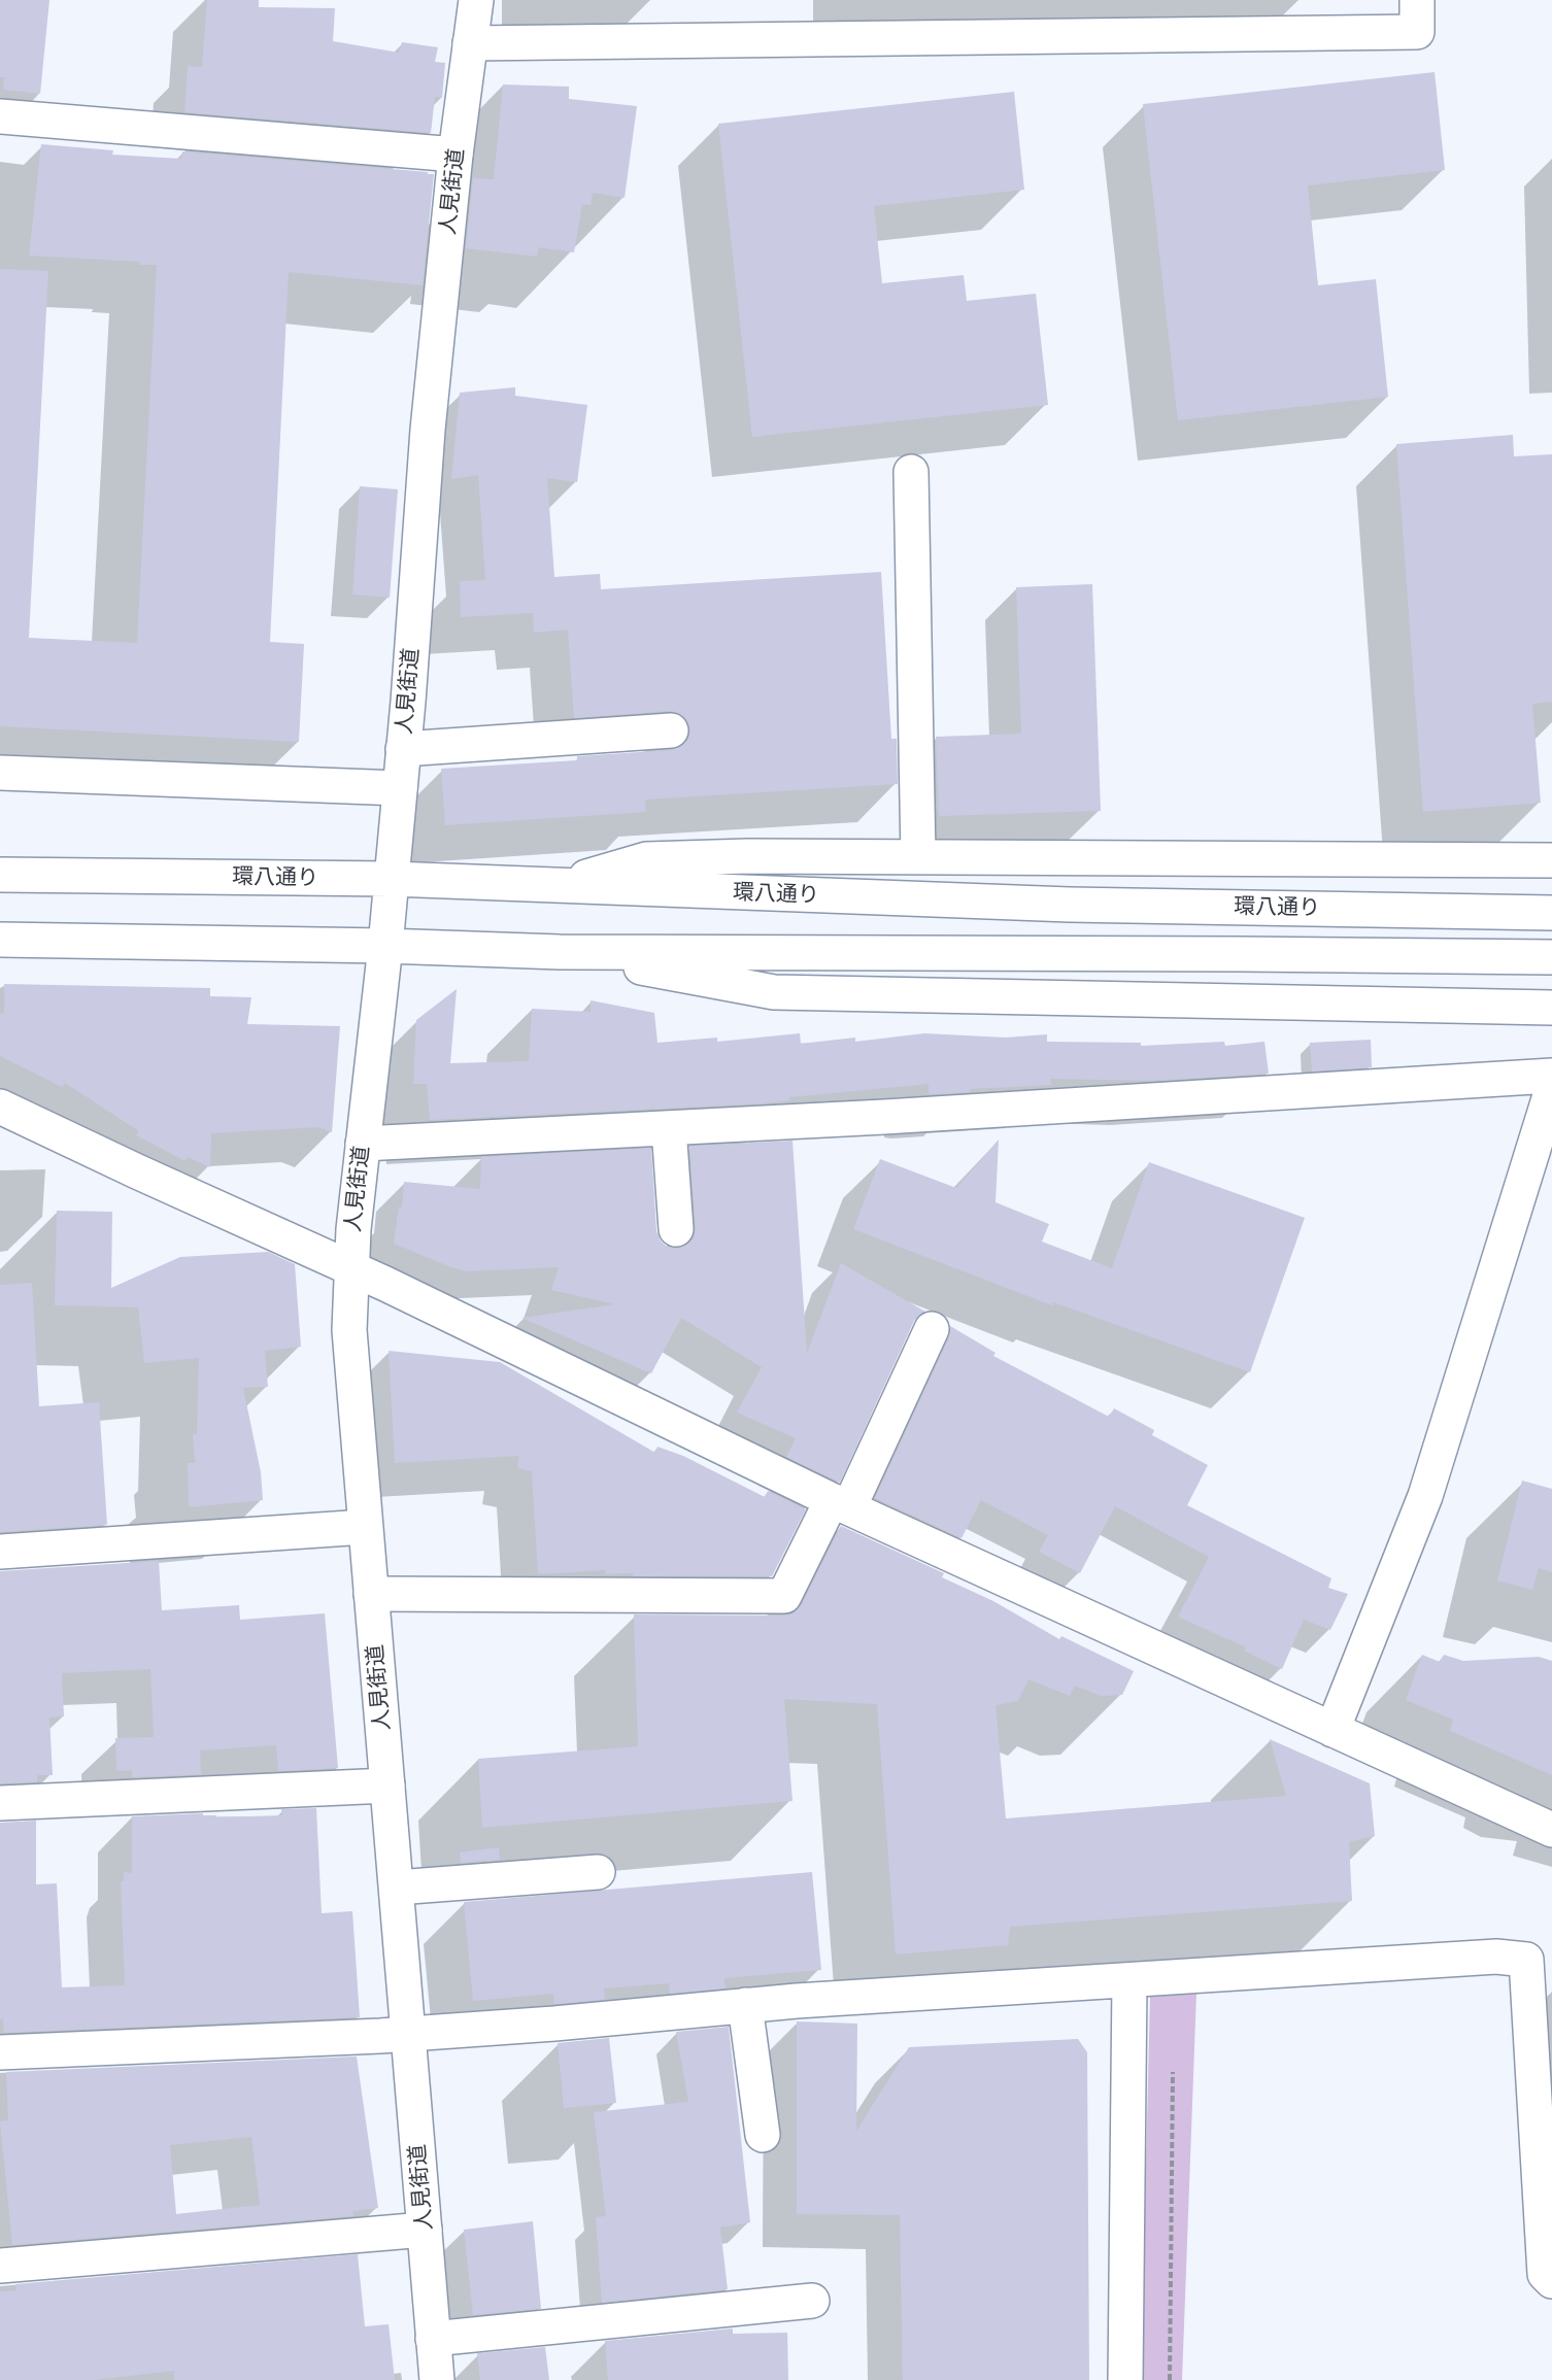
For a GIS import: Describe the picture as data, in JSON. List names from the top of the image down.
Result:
{
  "streets": {
    "main road": ["人見街道", "環八通り"]
  },
  "crossings": [
    ["人見街道", "環八通り"]
  ]
}
